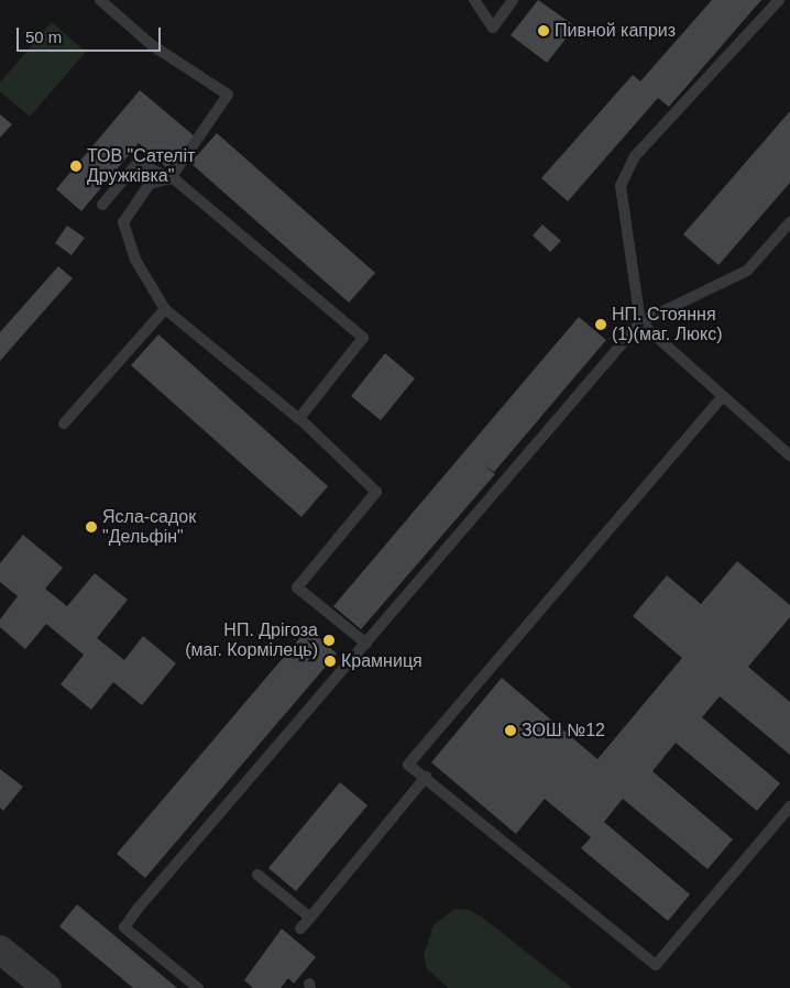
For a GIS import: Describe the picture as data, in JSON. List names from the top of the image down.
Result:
{
  "places": [
    "Пивной каприз",
    "ТОВ \"Сателіт Дружківка\"",
    "НП. Стояння (1)(маг. Люкс)",
    "Ясла-садок \"Дельфін\"",
    "НП. Дрігоза (маг. Кормілець)",
    "Крамниця",
    "ЗОШ №12"
  ],
  "scale_bar": "50 m"
}
